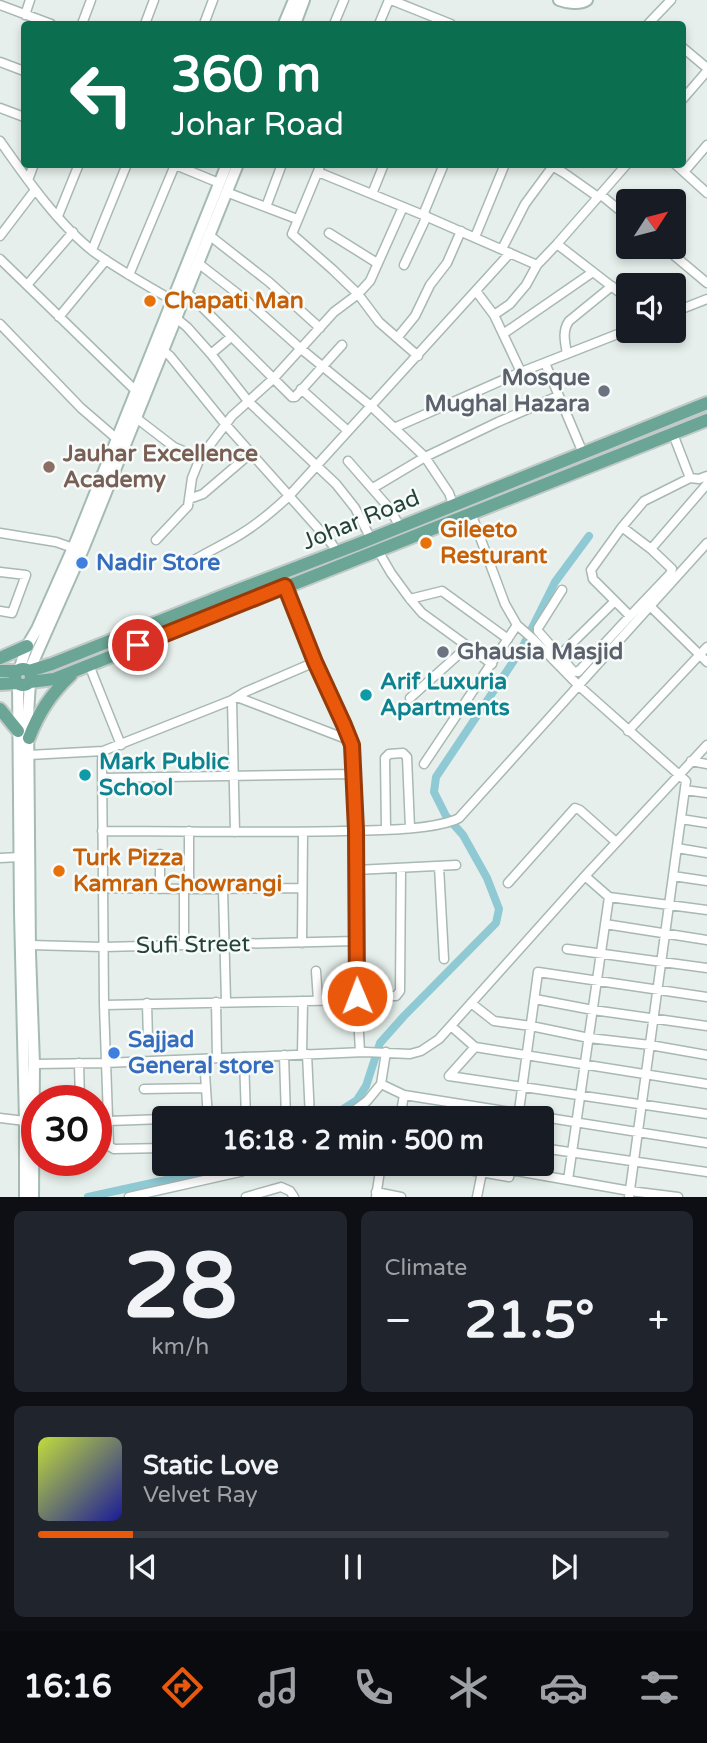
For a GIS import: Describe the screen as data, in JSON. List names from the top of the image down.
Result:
{
  "streets": {
    "main road": ["Johar Road"],
    "street": ["Sufi Street"]
  },
  "places": [
    "Chapati Man",
    "Mosque Mughal Hazara",
    "Jauhar Excellence Academy",
    "Gileeto Resturant",
    "Nadir Store",
    "Ghausia Masjid",
    "Arif Luxuria Apartments",
    "Mark Public School",
    "Turk Pizza Kamran Chowrangi",
    "Sajjad General store"
  ],
  "north": "top right",
  "page": {
    "turn": ["360 m", "Johar Road"],
    "limit": "30",
    "trip": "16:18 · 2 min · 500 m",
    "tile": [
      ["28", "km/h"],
      "Climate"
    ],
    "heat": ["−", "21.5°", "+"],
    "song": ["Static Love", "Velvet Ray"],
    "tabs": "16:16"
  }
}
